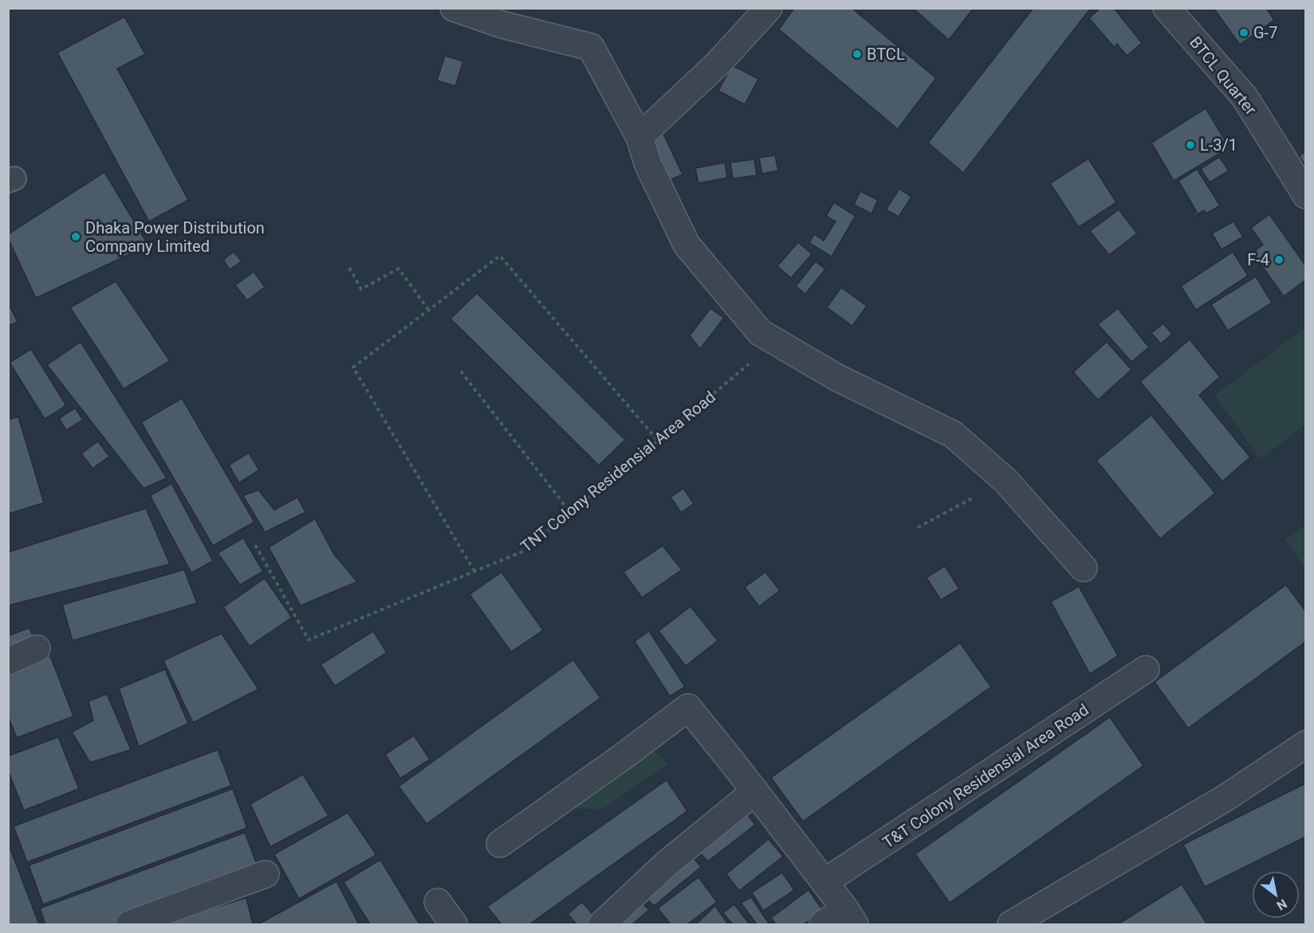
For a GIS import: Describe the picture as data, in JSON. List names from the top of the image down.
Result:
{
  "streets": {
    "street": ["BTCL Quarter", "T&T Colony Residensial Area Road"],
    "path": ["TNT Colony Residensial Area Road"]
  },
  "places": [
    "G-7",
    "BTCL",
    "L-3/1",
    "Dhaka Power Distribution Company Limited",
    "F-4"
  ],
  "north": "bottom right"
}
